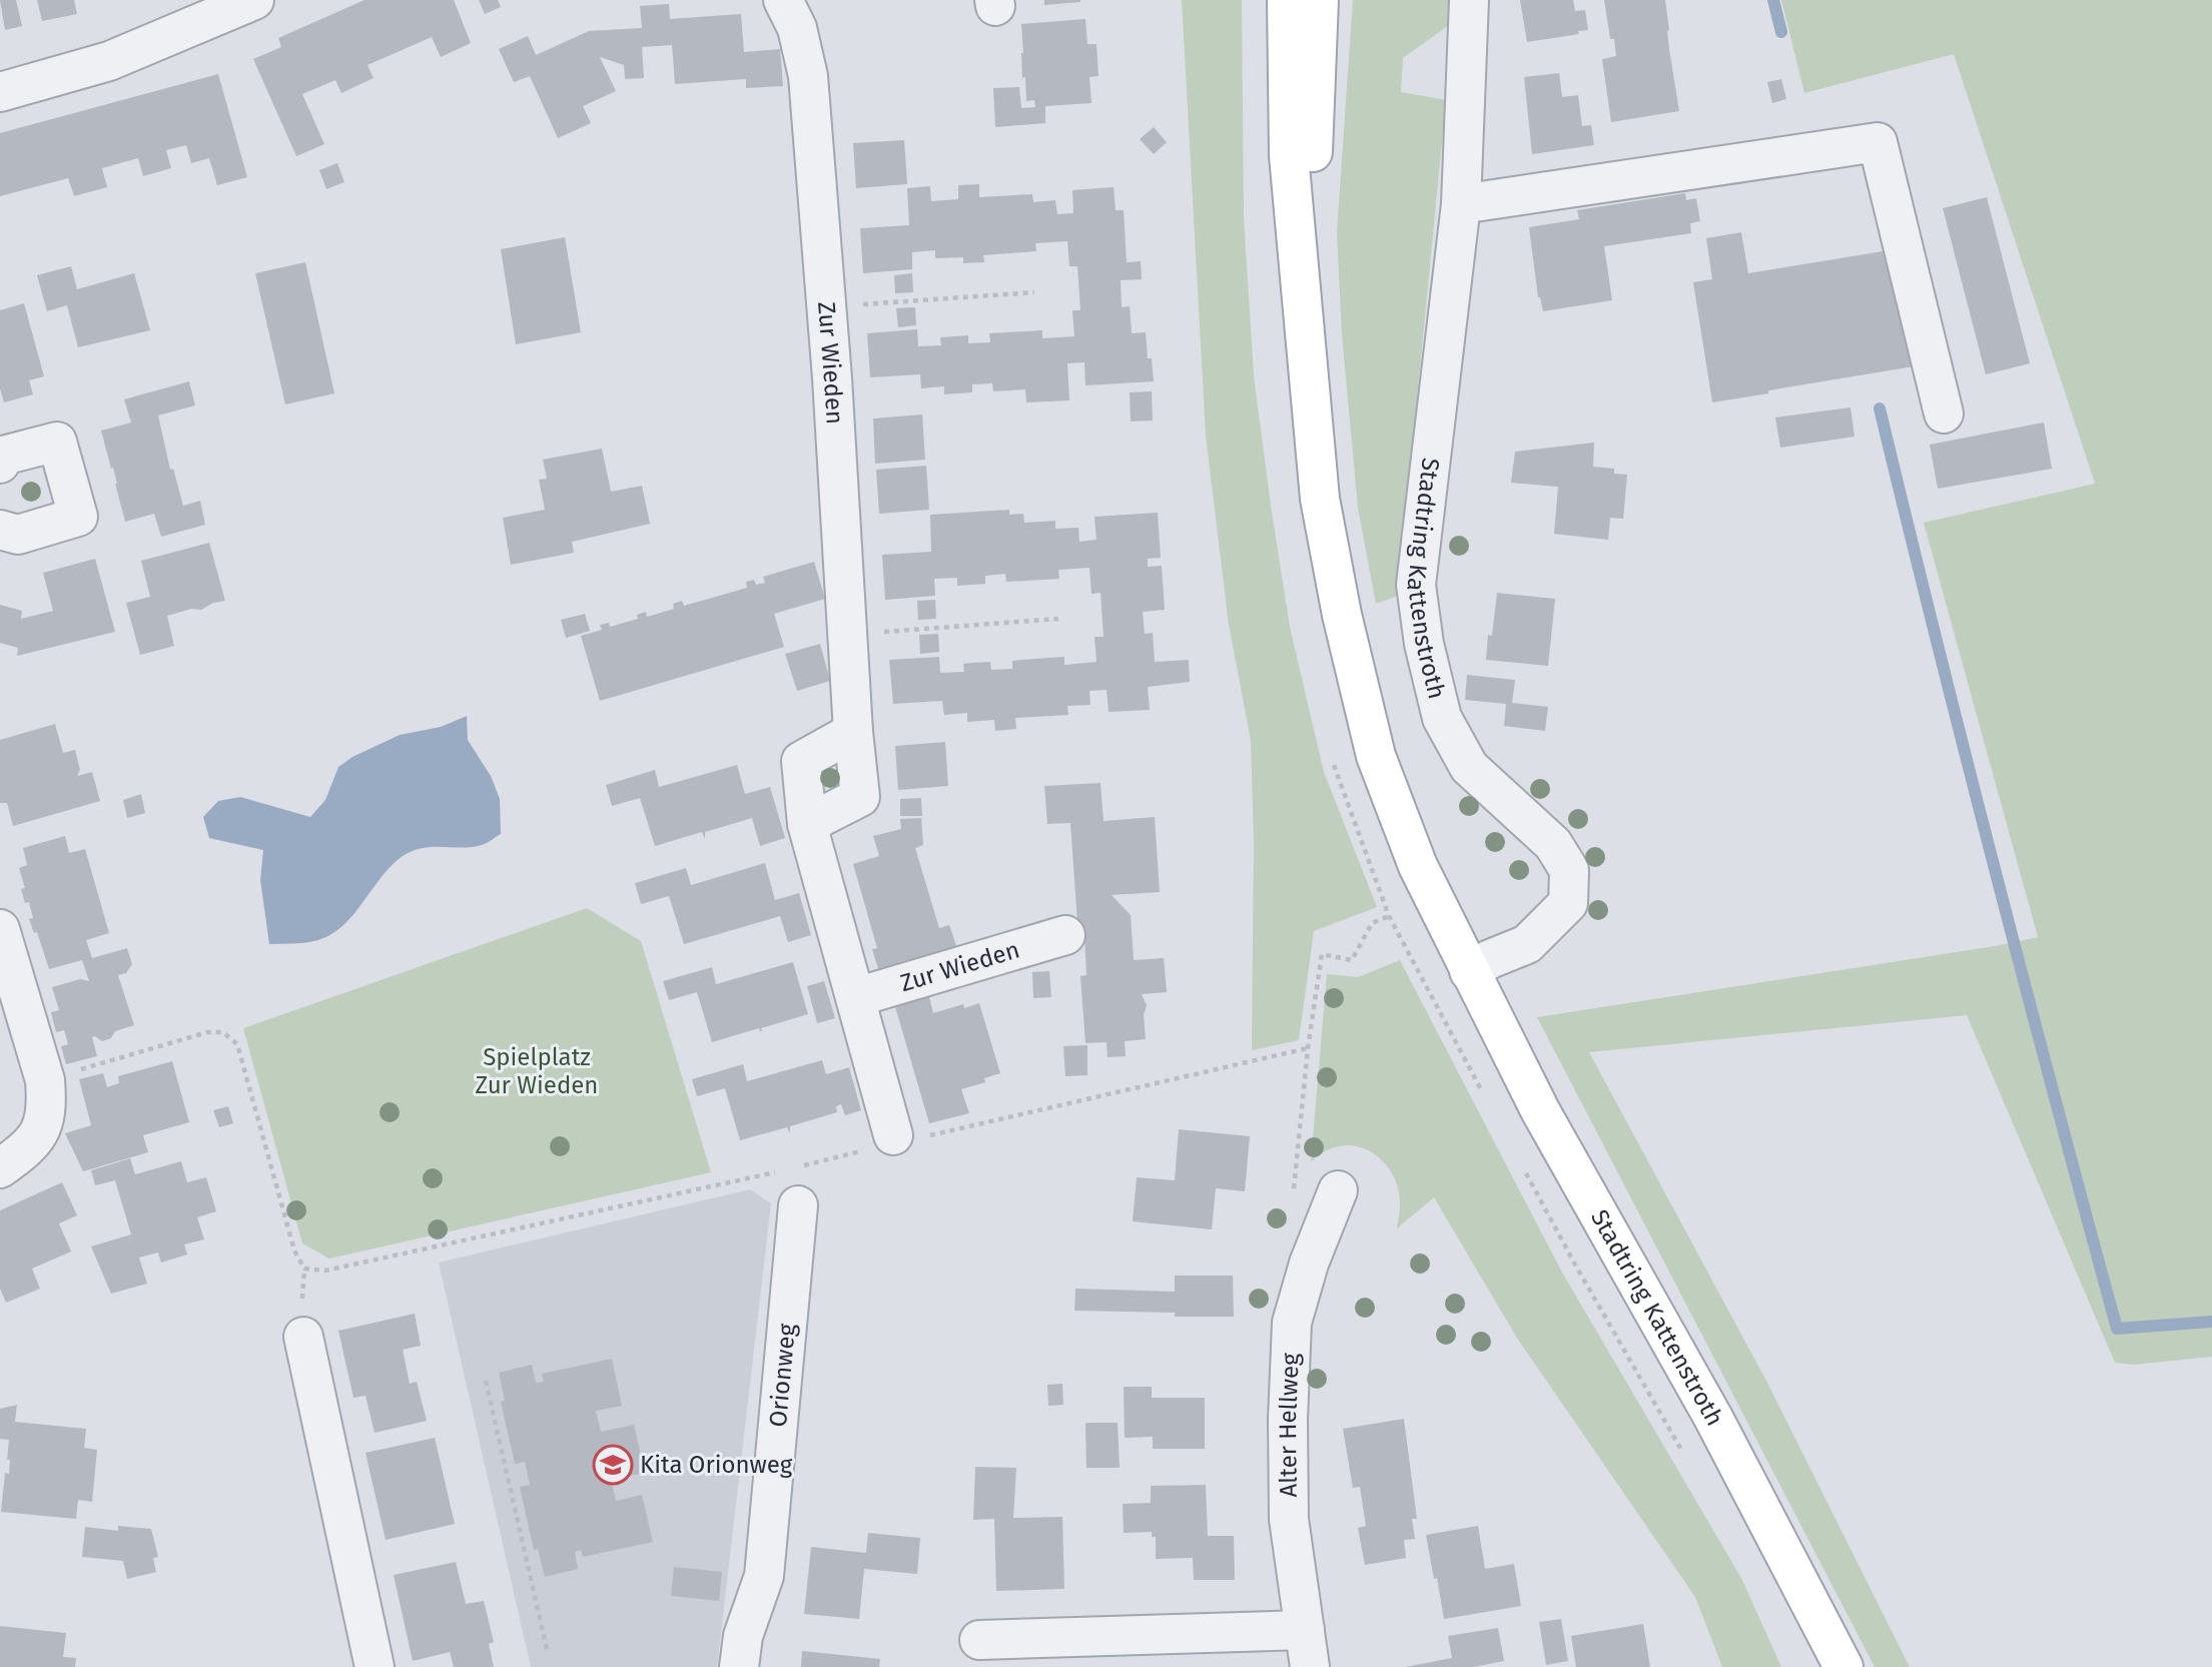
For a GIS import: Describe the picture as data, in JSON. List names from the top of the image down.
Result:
{
  "streets": {
    "main road": ["Stadtring Kattenstroth"],
    "street": ["Zur Wieden", "Orionweg", "Alter Hellweg"]
  },
  "parks": ["Spielplatz Zur Wieden"],
  "places": {
    "school or university": ["Kita Orionweg"]
  }
}
